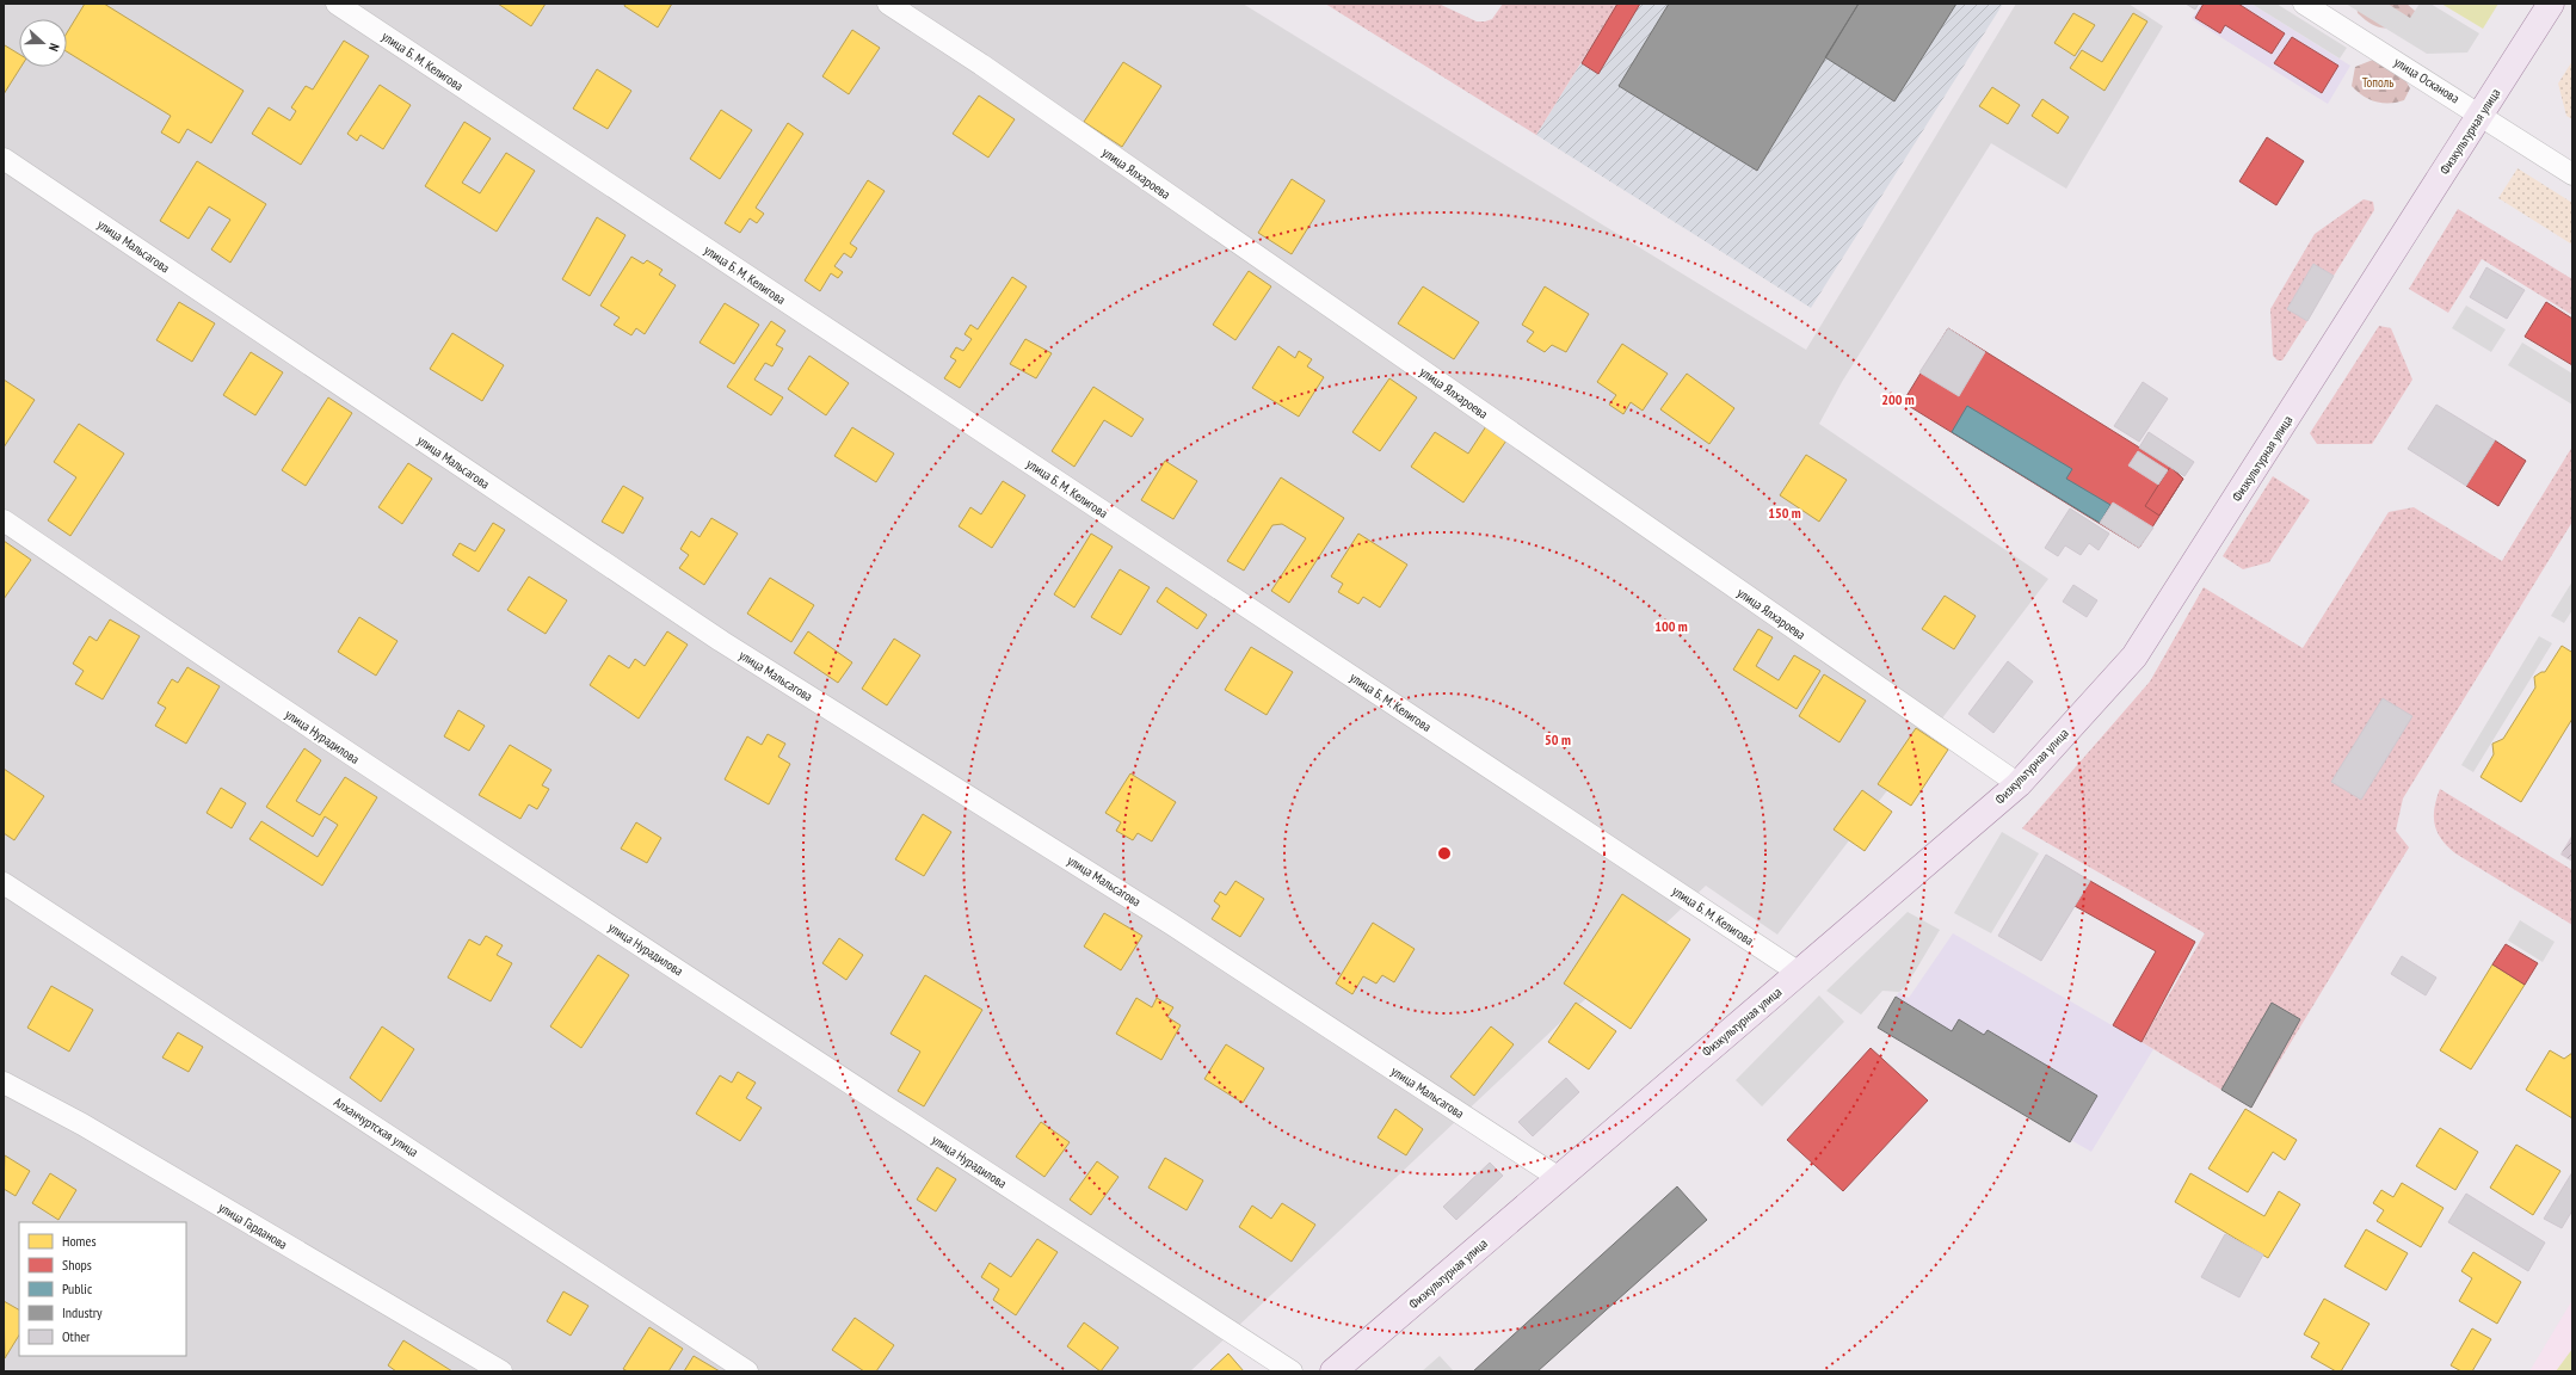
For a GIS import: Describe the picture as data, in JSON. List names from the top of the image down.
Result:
{
  "streets": {
    "main road": ["Физкультурная улица"],
    "street": [
      "улица Б. М. Келигова",
      "улица Осканова",
      "улица Ялхароева",
      "улица Мальсагова",
      "улица Нурадилова",
      "Алханчуртская улица",
      "улица Гарданова"
    ]
  },
  "crossings": [
    ["улица Б. М. Келигова", "Физкультурная улица"],
    ["улица Осканова", "Физкультурная улица"],
    ["Физкультурная улица", "улица Ялхароева"],
    ["Физкультурная улица", "улица Мальсагова"]
  ],
  "parks": ["Тополь"],
  "legend": [
    "Homes",
    "Shops",
    "Public",
    "Industry",
    "Other"
  ],
  "north": "right",
  "rings": [
    "200 m",
    "150 m",
    "100 m",
    "50 m"
  ]
}
